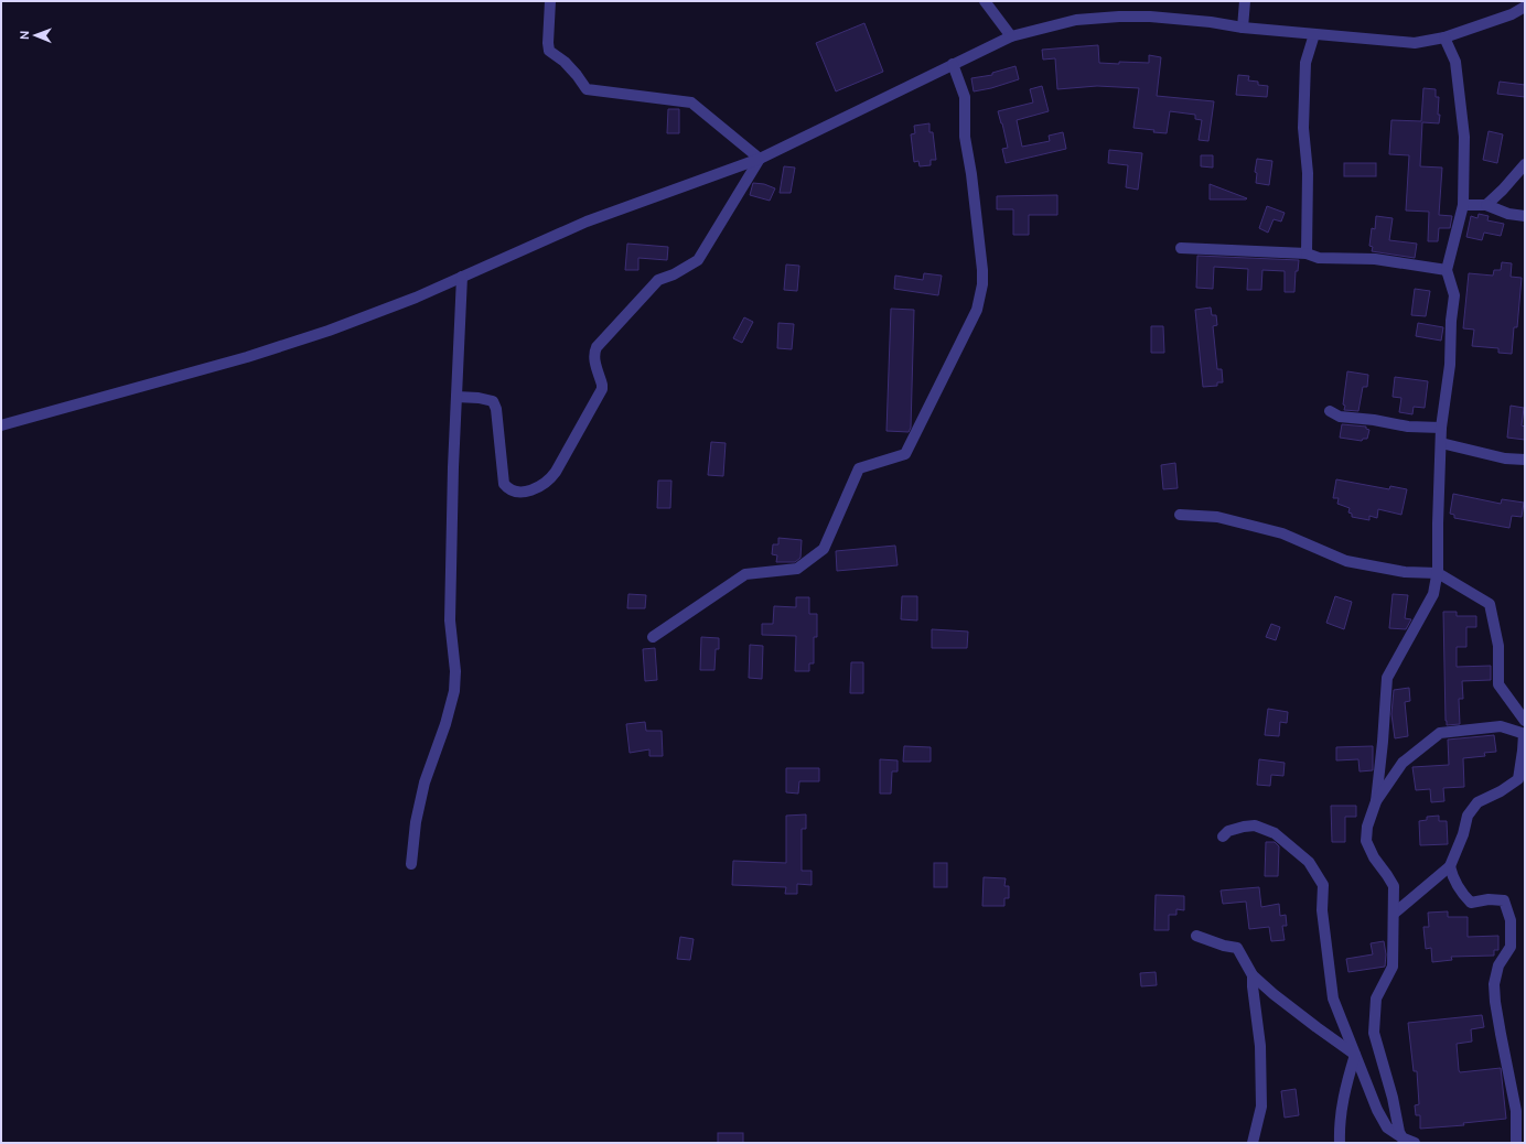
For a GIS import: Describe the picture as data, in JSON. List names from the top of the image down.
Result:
{
  "north": "left"
}
